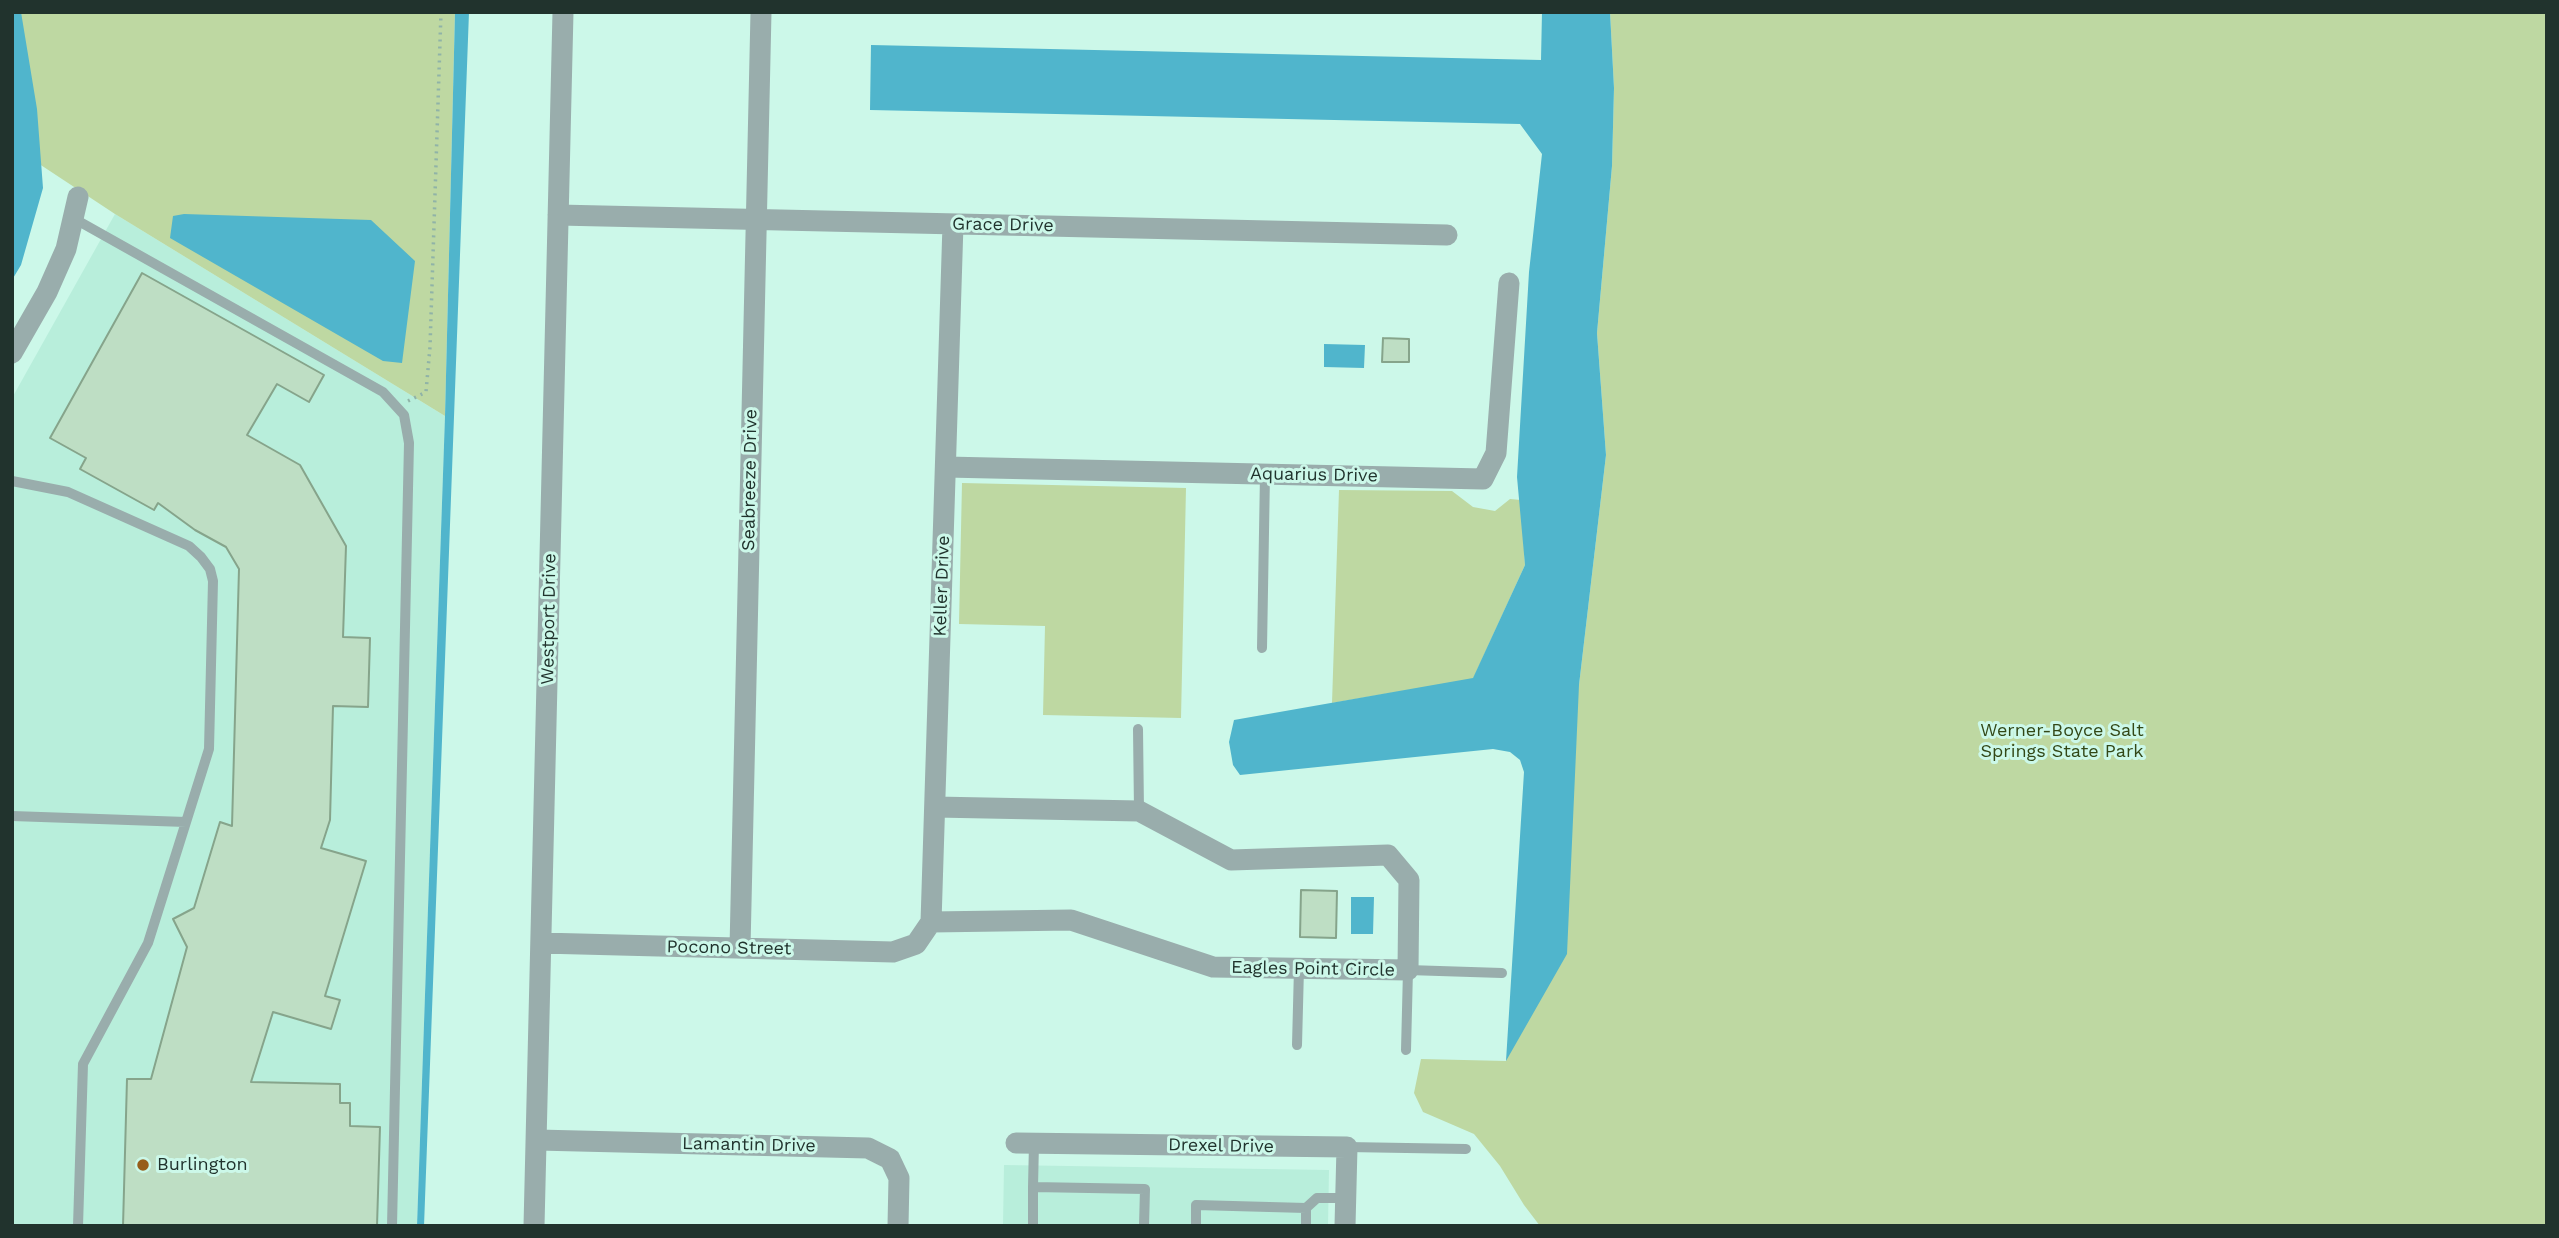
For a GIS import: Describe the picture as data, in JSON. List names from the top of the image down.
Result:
{
  "streets": {
    "street": [
      "Grace Drive",
      "Aquarius Drive",
      "Seabreeze Drive",
      "Keller Drive",
      "Westport Drive",
      "Pocono Street",
      "Eagles Point Circle",
      "Lamantin Drive",
      "Drexel Drive"
    ]
  },
  "crossings": [
    ["Grace Drive", "Seabreeze Drive"],
    ["Grace Drive", "Keller Drive"],
    ["Grace Drive", "Westport Drive"],
    ["Aquarius Drive", "Keller Drive"],
    ["Seabreeze Drive", "Pocono Street"],
    ["Keller Drive", "Pocono Street"],
    ["Keller Drive", "Eagles Point Circle"],
    ["Westport Drive", "Pocono Street"],
    ["Westport Drive", "Lamantin Drive"],
    ["Pocono Street", "Eagles Point Circle"]
  ],
  "parks": ["Werner-Boyce Salt Springs State Park"],
  "places": ["Burlington"]
}
